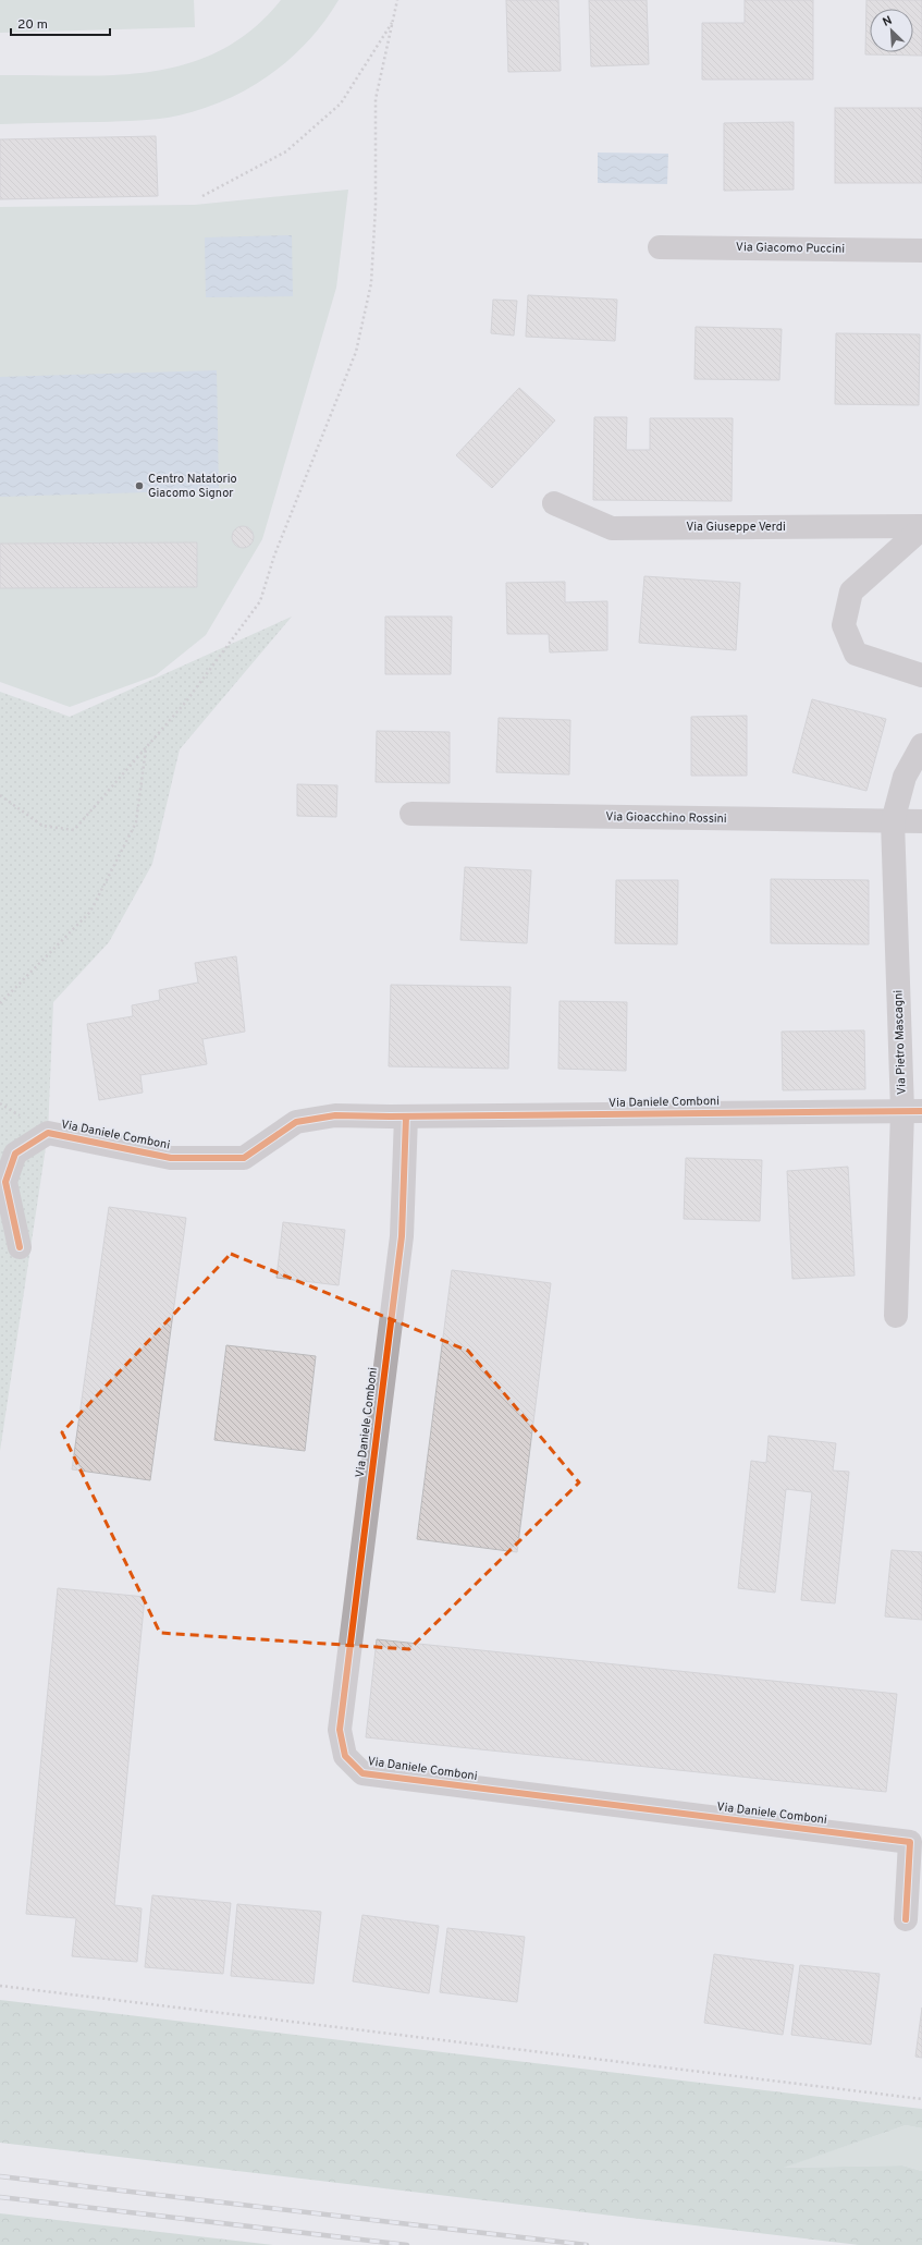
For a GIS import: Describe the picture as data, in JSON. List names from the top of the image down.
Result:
{
  "streets": {
    "street": [
      "Via Giacomo Puccini",
      "Via Giuseppe Verdi",
      "Via Gioacchino Rossini",
      "Via Pietro Mascagni",
      "Via Daniele Comboni"
    ]
  },
  "crossings": [
    ["Via Gioacchino Rossini", "Via Pietro Mascagni"],
    ["Via Pietro Mascagni", "Via Daniele Comboni"]
  ],
  "places": ["Centro Natatorio Giacomo Signor"],
  "scale_bar": "20 m",
  "north": "top left"
}
